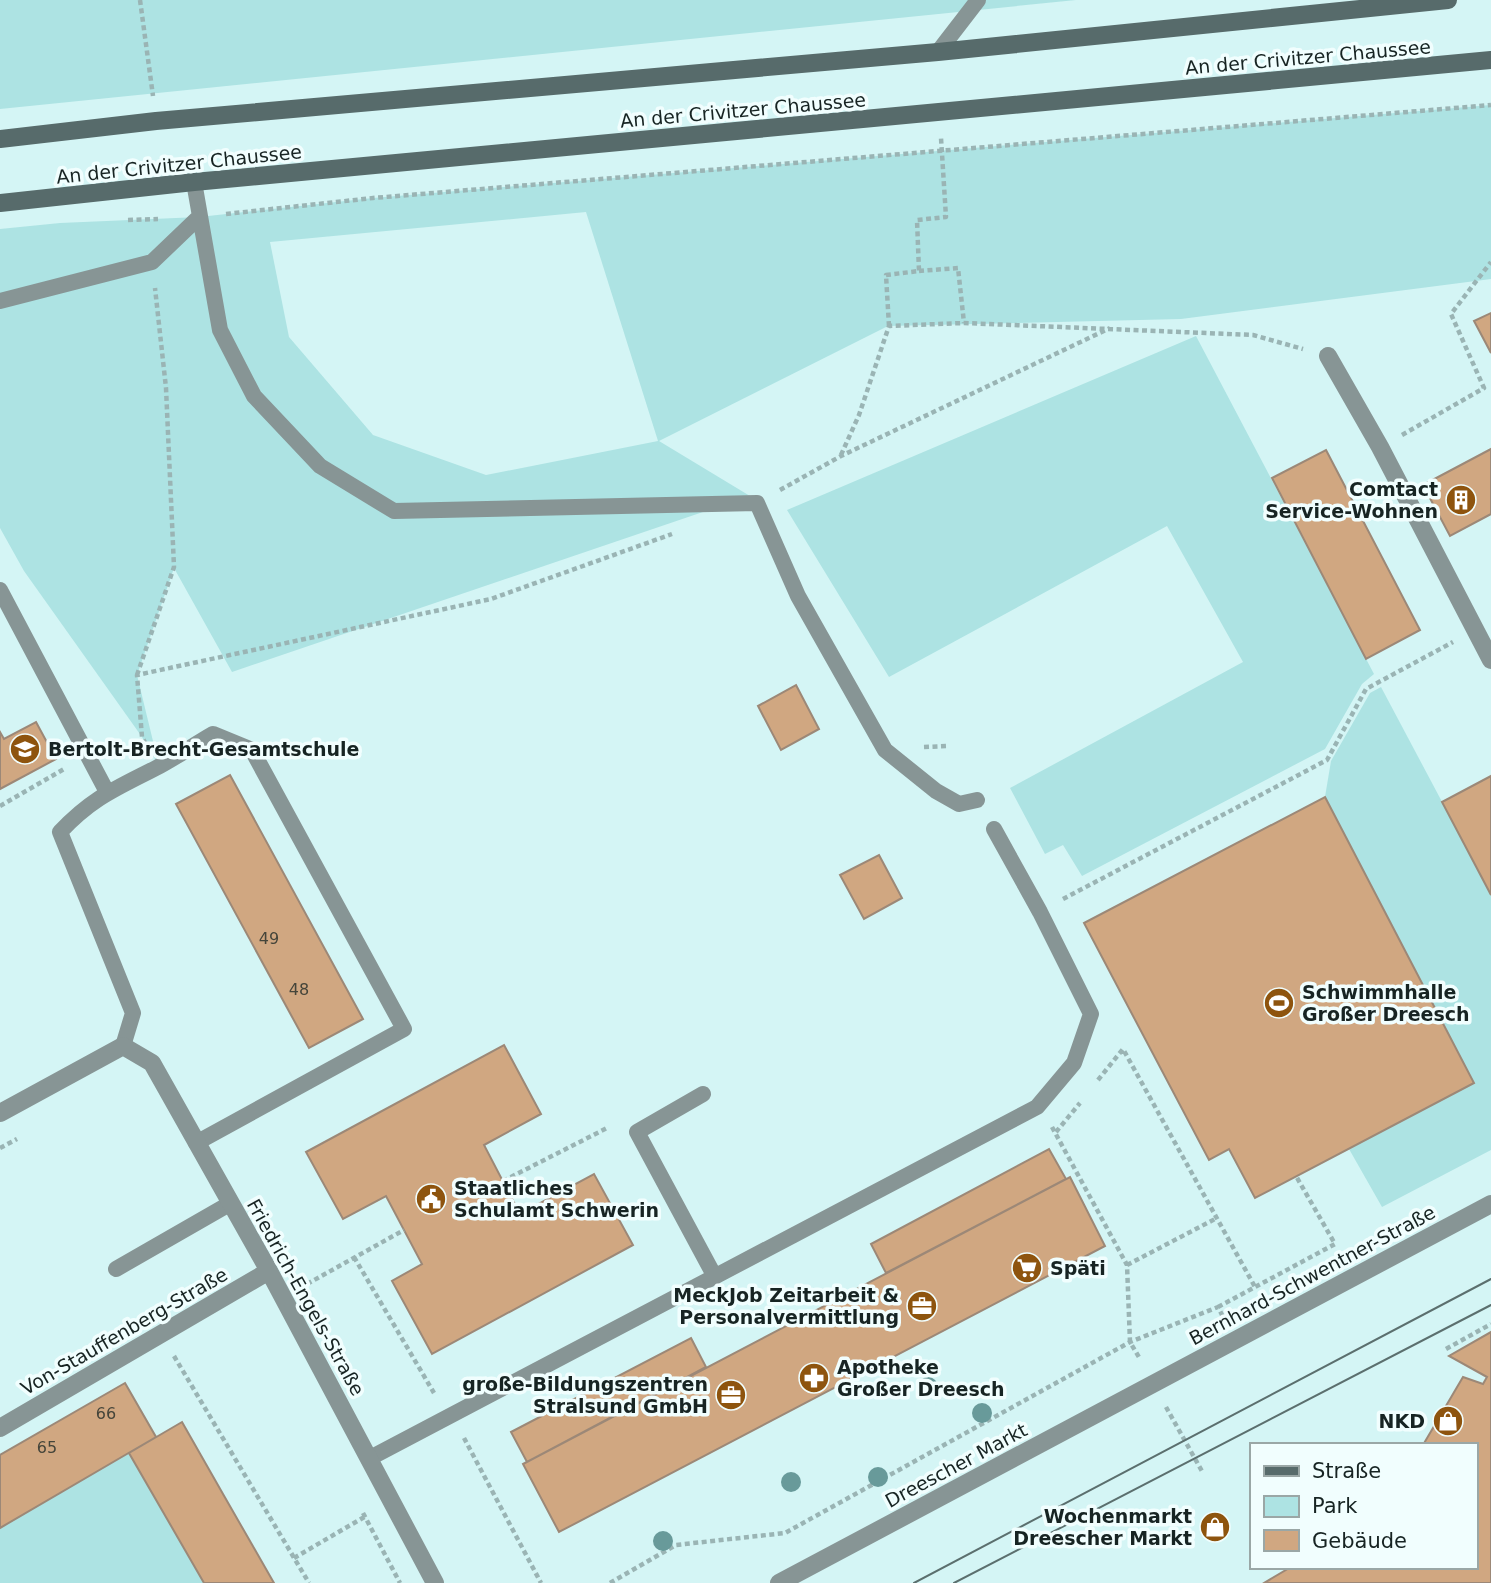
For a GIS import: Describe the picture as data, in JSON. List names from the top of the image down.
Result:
{
  "streets": {
    "street": [
      "An der Crivitzer Chaussee",
      "Bernhard-Schwentner-Straße",
      "Friedrich-Engels-Straße",
      "Von-Stauffenberg-Straße",
      "Dreescher Markt"
    ]
  },
  "crossings": [
    ["Bernhard-Schwentner-Straße", "Dreescher Markt"],
    ["Friedrich-Engels-Straße", "Von-Stauffenberg-Straße"]
  ],
  "places": {
    "building": ["Comtact Service-Wohnen"],
    "school or university": ["Bertolt-Brecht-Gesamtschule"],
    "sports": ["Schwimmhalle Großer Dreesch"],
    "public building": ["Staatliches Schulamt Schwerin"],
    "supermarket": ["Späti"],
    "office": ["MeckJob Zeitarbeit & Personalvermittlung", "große-Bildungszentren Stralsund GmbH"],
    "pharmacy": ["Apotheke Großer Dreesch"],
    "shop": ["NKD", "Wochenmarkt Dreescher Markt"]
  },
  "house_numbers": [
    "49",
    "48",
    "66",
    "65"
  ],
  "legend": ["Straße", "Park", "Gebäude"]
}
